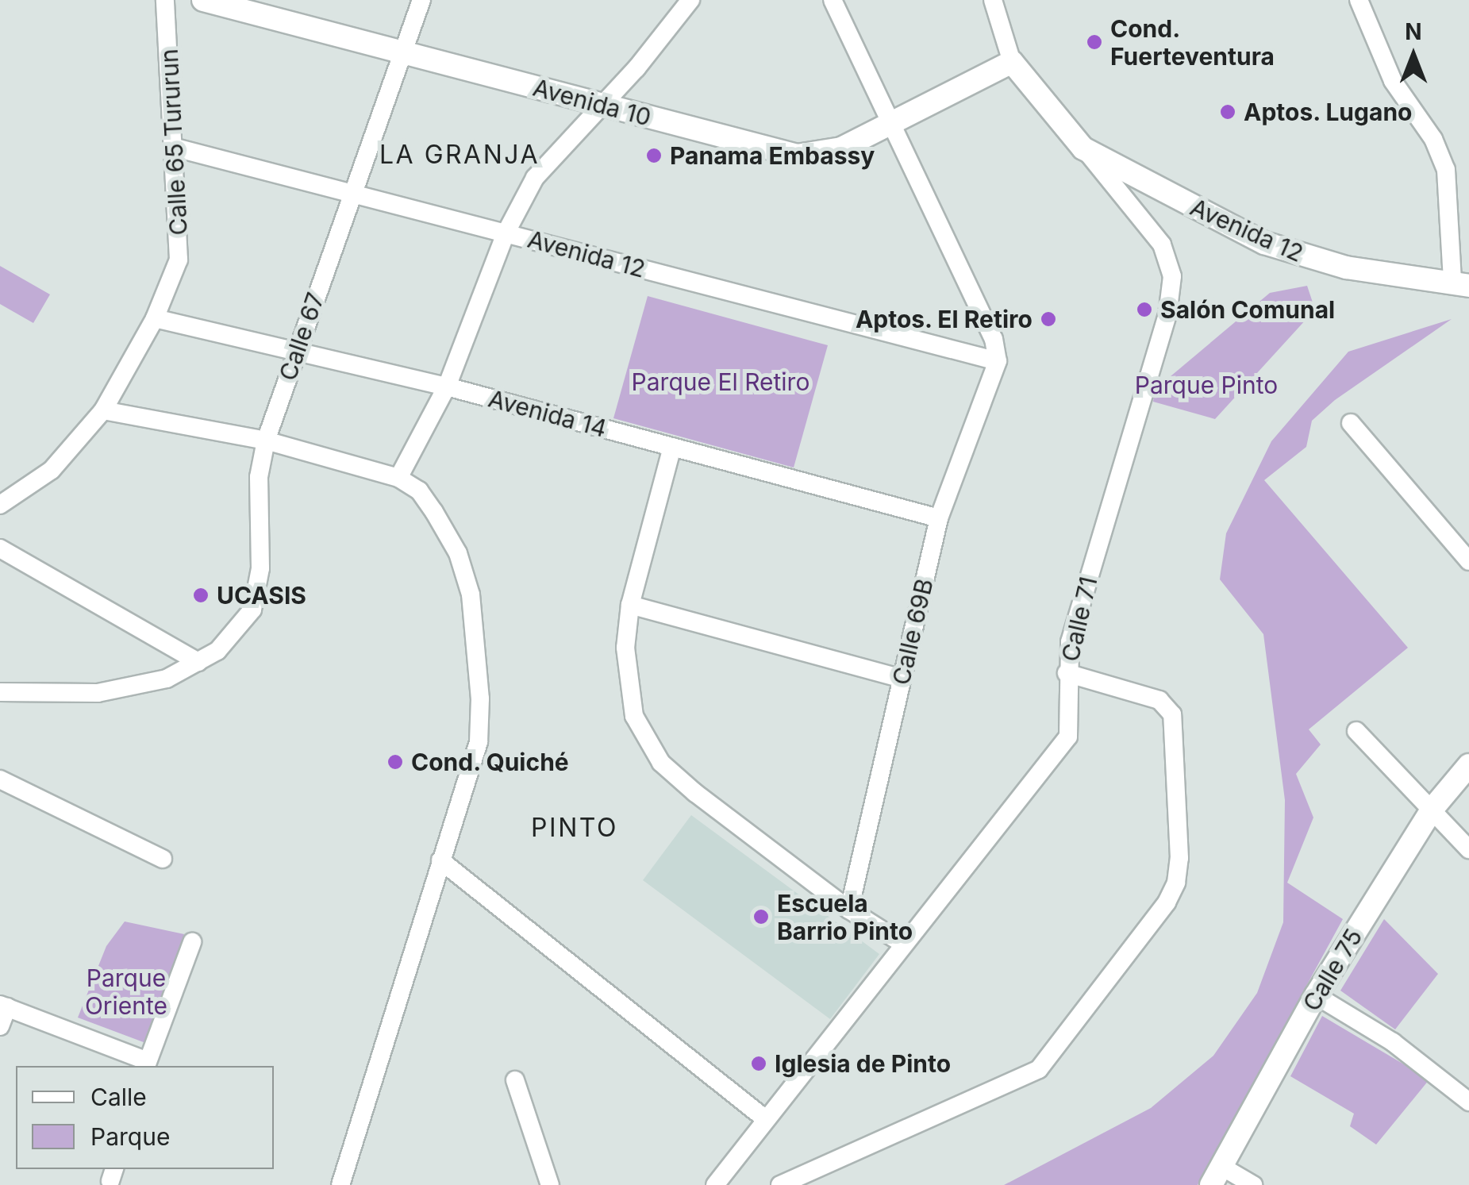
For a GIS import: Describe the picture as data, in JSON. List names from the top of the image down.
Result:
{
  "streets": {
    "street": [
      "Avenida 10",
      "Calle 65 Tururun",
      "Avenida 12",
      "Calle 67",
      "Avenida 14",
      "Calle 71",
      "Calle 69B",
      "Calle 75"
    ]
  },
  "crossings": [
    ["Avenida 10", "Calle 67"],
    ["Avenida 10", "Calle 71"],
    ["Calle 65 Tururun", "Avenida 12"],
    ["Calle 65 Tururun", "Avenida 14"],
    ["Avenida 12", "Calle 67"],
    ["Avenida 12", "Calle 71"],
    ["Avenida 12", "Calle 69B"],
    ["Calle 67", "Avenida 14"],
    ["Avenida 14", "Calle 69B"]
  ],
  "districts": ["LA GRANJA", "PINTO"],
  "parks": ["Parque El Retiro", "Parque Pinto", "Parque Oriente"],
  "places": [
    "Cond. Fuerteventura",
    "Aptos. Lugano",
    "Panama Embassy",
    "Salón Comunal",
    "Aptos. El Retiro",
    "UCASIS",
    "Cond. Quiché",
    "Escuela Barrio Pinto",
    "Iglesia de Pinto"
  ],
  "legend": ["Calle", "Parque"],
  "north": "top"
}
